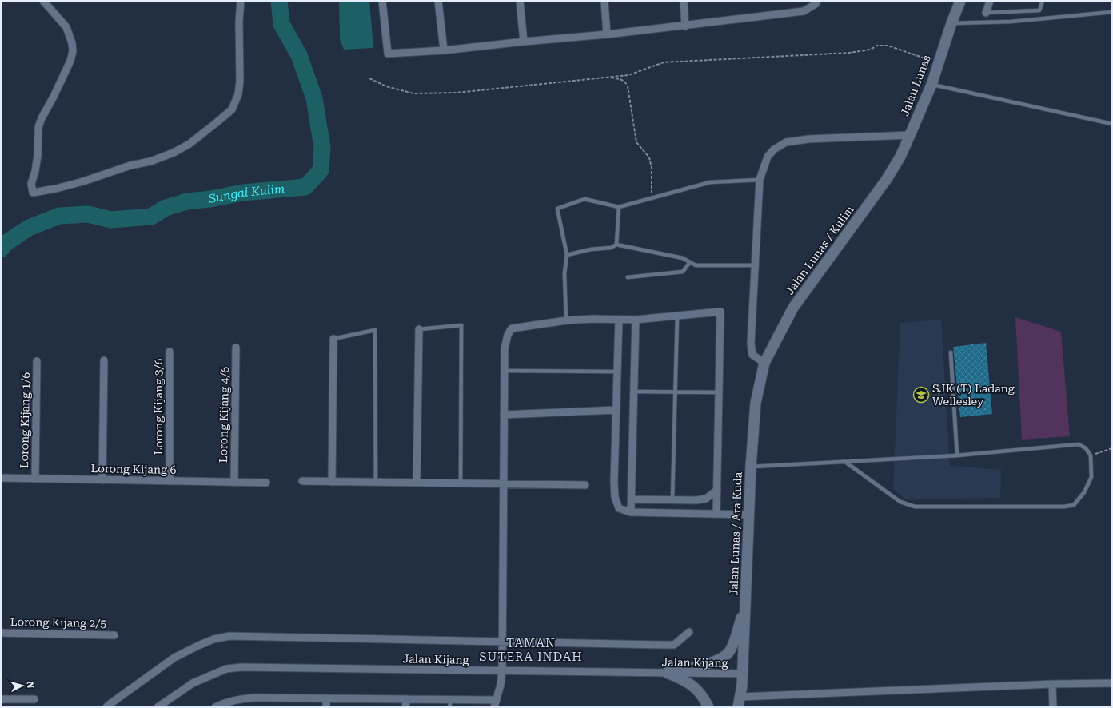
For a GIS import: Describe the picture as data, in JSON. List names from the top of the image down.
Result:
{
  "streets": {
    "main road": ["Jalan Lunas", "Jalan Lunas / Kulim", "Jalan Lunas / Ara Kuda"],
    "street": [
      "Lorong Kijang 3/6",
      "Lorong Kijang 4/6",
      "Lorong Kijang 1/6",
      "Lorong Kijang 6",
      "Lorong Kijang 2/5",
      "Jalan Kijang"
    ]
  },
  "crossings": [
    ["Jalan Lunas", "Jalan Lunas / Kulim"],
    ["Jalan Lunas / Kulim", "Jalan Lunas / Ara Kuda"],
    ["Lorong Kijang 3/6", "Lorong Kijang 6"],
    ["Lorong Kijang 4/6", "Lorong Kijang 6"],
    ["Lorong Kijang 1/6", "Lorong Kijang 6"],
    ["Jalan Lunas / Ara Kuda", "Jalan Kijang"]
  ],
  "districts": ["TAMAN SUTERA INDAH"],
  "water": ["Sungai Kulim"],
  "places": {
    "school or university": ["SJK (T) Ladang Wellesley"]
  },
  "north": "right"
}
